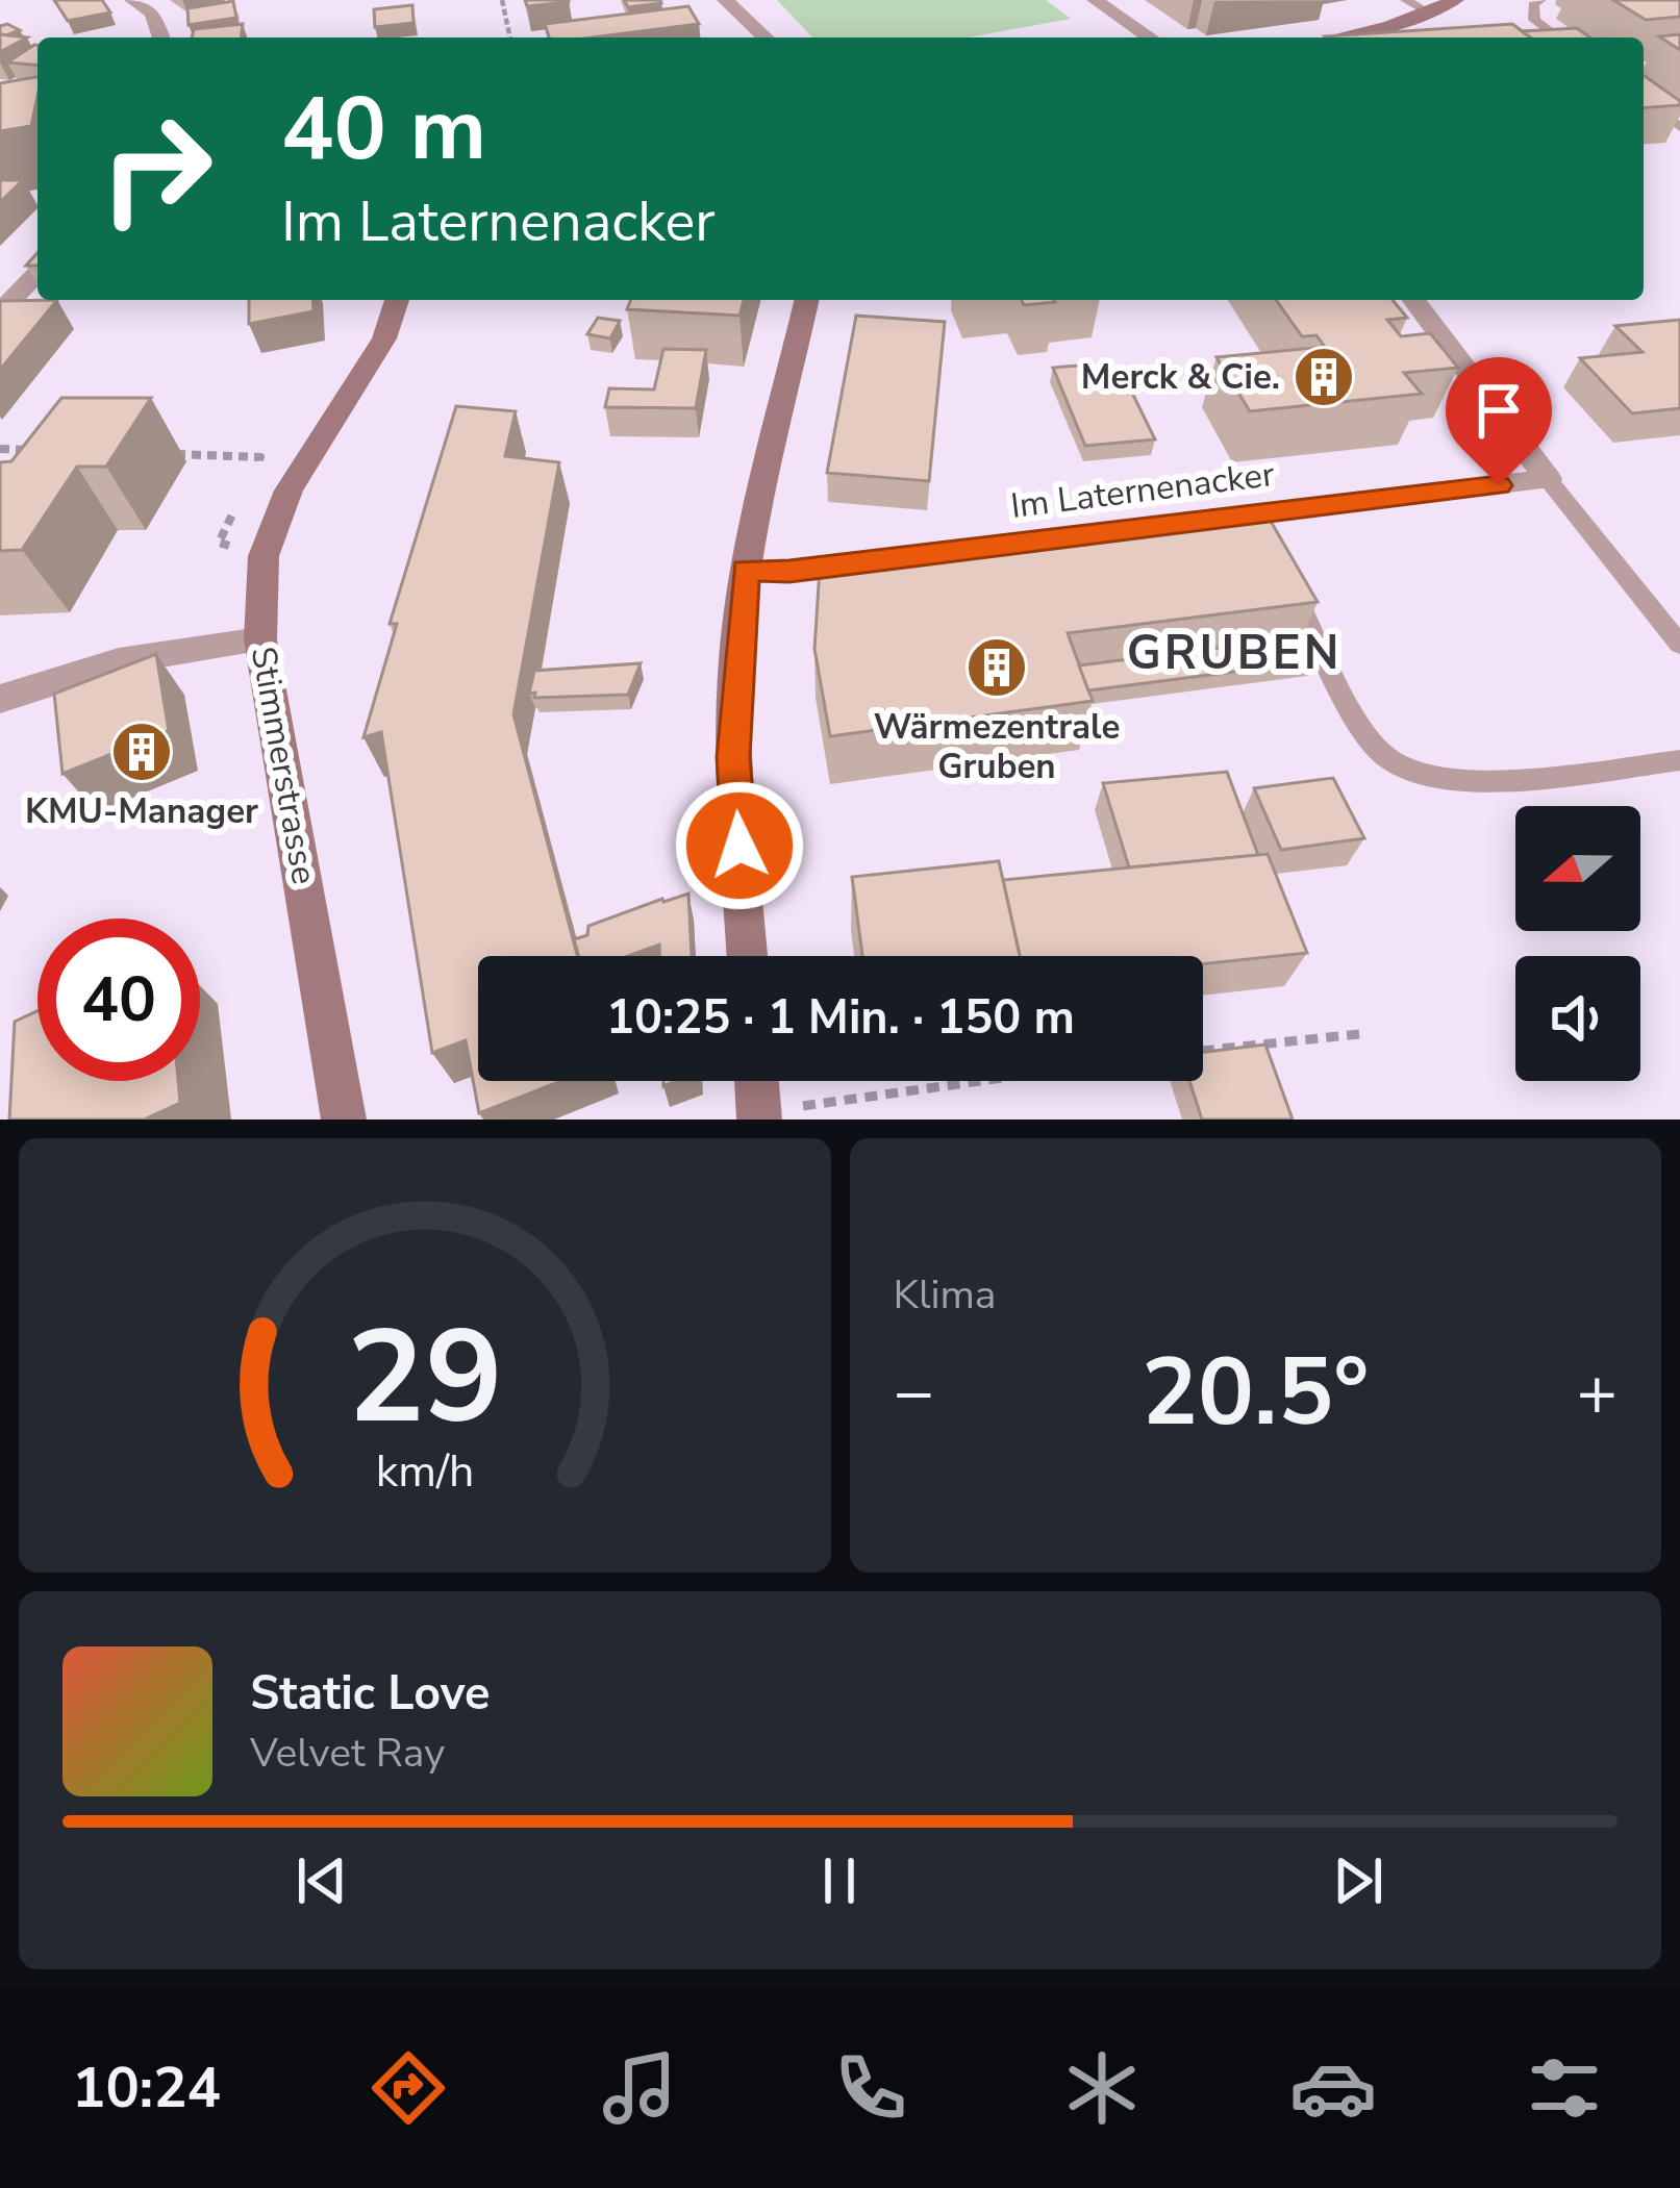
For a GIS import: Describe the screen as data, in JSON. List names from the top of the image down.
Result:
{
  "streets": {
    "street": ["Im Laternenacker", "Stimmerstrasse"]
  },
  "districts": ["GRUBEN"],
  "places": {
    "building": ["Merck & Cie.", "Wärmezentrale Gruben", "KMU-Manager"]
  },
  "north": "left",
  "page": {
    "turn": ["40 m", "Im Laternenacker"],
    "limit": "40",
    "trip": "10:25 · 1 Min. · 150 m",
    "tile": "Klima",
    "heat": ["−", "20.5°", "+"],
    "song": ["Static Love", "Velvet Ray"],
    "tabs": "10:24",
    "gauge": ["29", "km/h"]
  }
}
